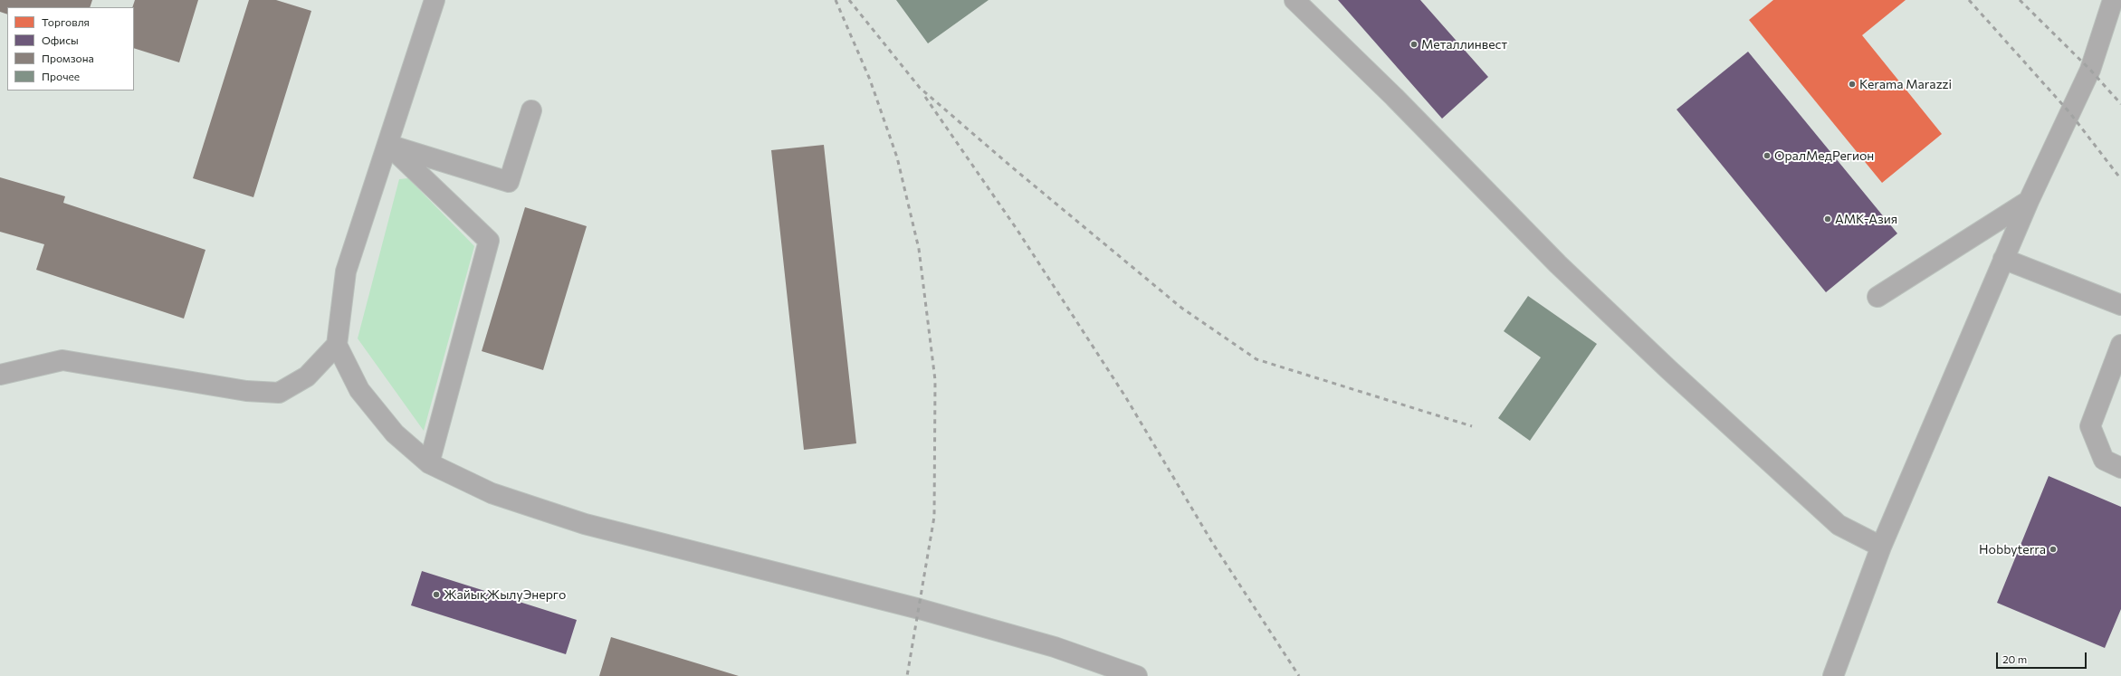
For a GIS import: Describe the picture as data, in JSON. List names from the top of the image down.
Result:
{
  "places": [
    "Металлинвест",
    "Kerama Marazzi",
    "ОралМедРегион",
    "АМК-Азия",
    "Hobbyterra",
    "ЖайықЖылуЭнерго"
  ],
  "legend": [
    "Торговля",
    "Офисы",
    "Промзона",
    "Прочее"
  ],
  "scale_bar": "20 m"
}
